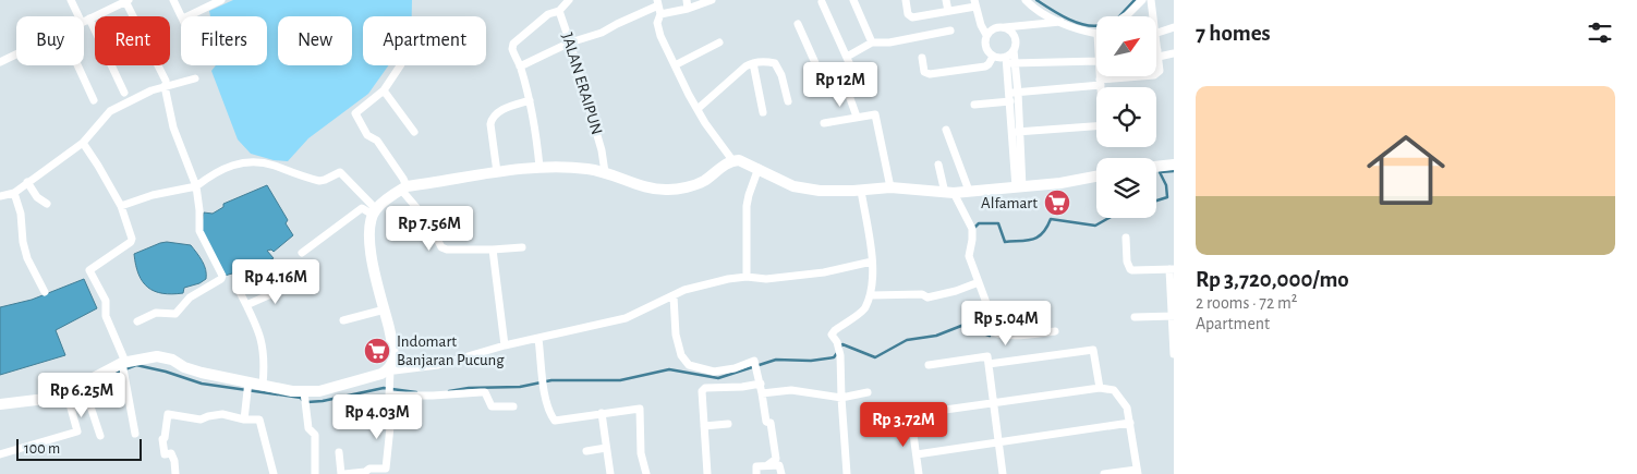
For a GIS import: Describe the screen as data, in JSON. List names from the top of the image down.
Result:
{
  "streets": {
    "street": ["JALAN ERAIPUN"]
  },
  "places": {
    "supermarket": ["Alfamart", "Indomart Banjaran Pucung"]
  },
  "scale_bar": "100 m",
  "north": "top right",
  "page": {
    "heading": "7 homes",
    "chip": [
      "Buy",
      "Rent",
      "Filters",
      "New",
      "Apartment"
    ],
    "price": [
      "Rp 12M",
      "Rp 7.56M",
      "Rp 4.16M",
      "Rp 5.04M",
      "Rp 6.25M",
      "Rp 4.03M",
      "Rp 3.72M"
    ],
    "list": [
      {
        "name": "Rp 3,720,000/mo",
        "note": "2 rooms · 72 m² · Apartment"
      }
    ],
    "scale": "100 m"
  }
}
